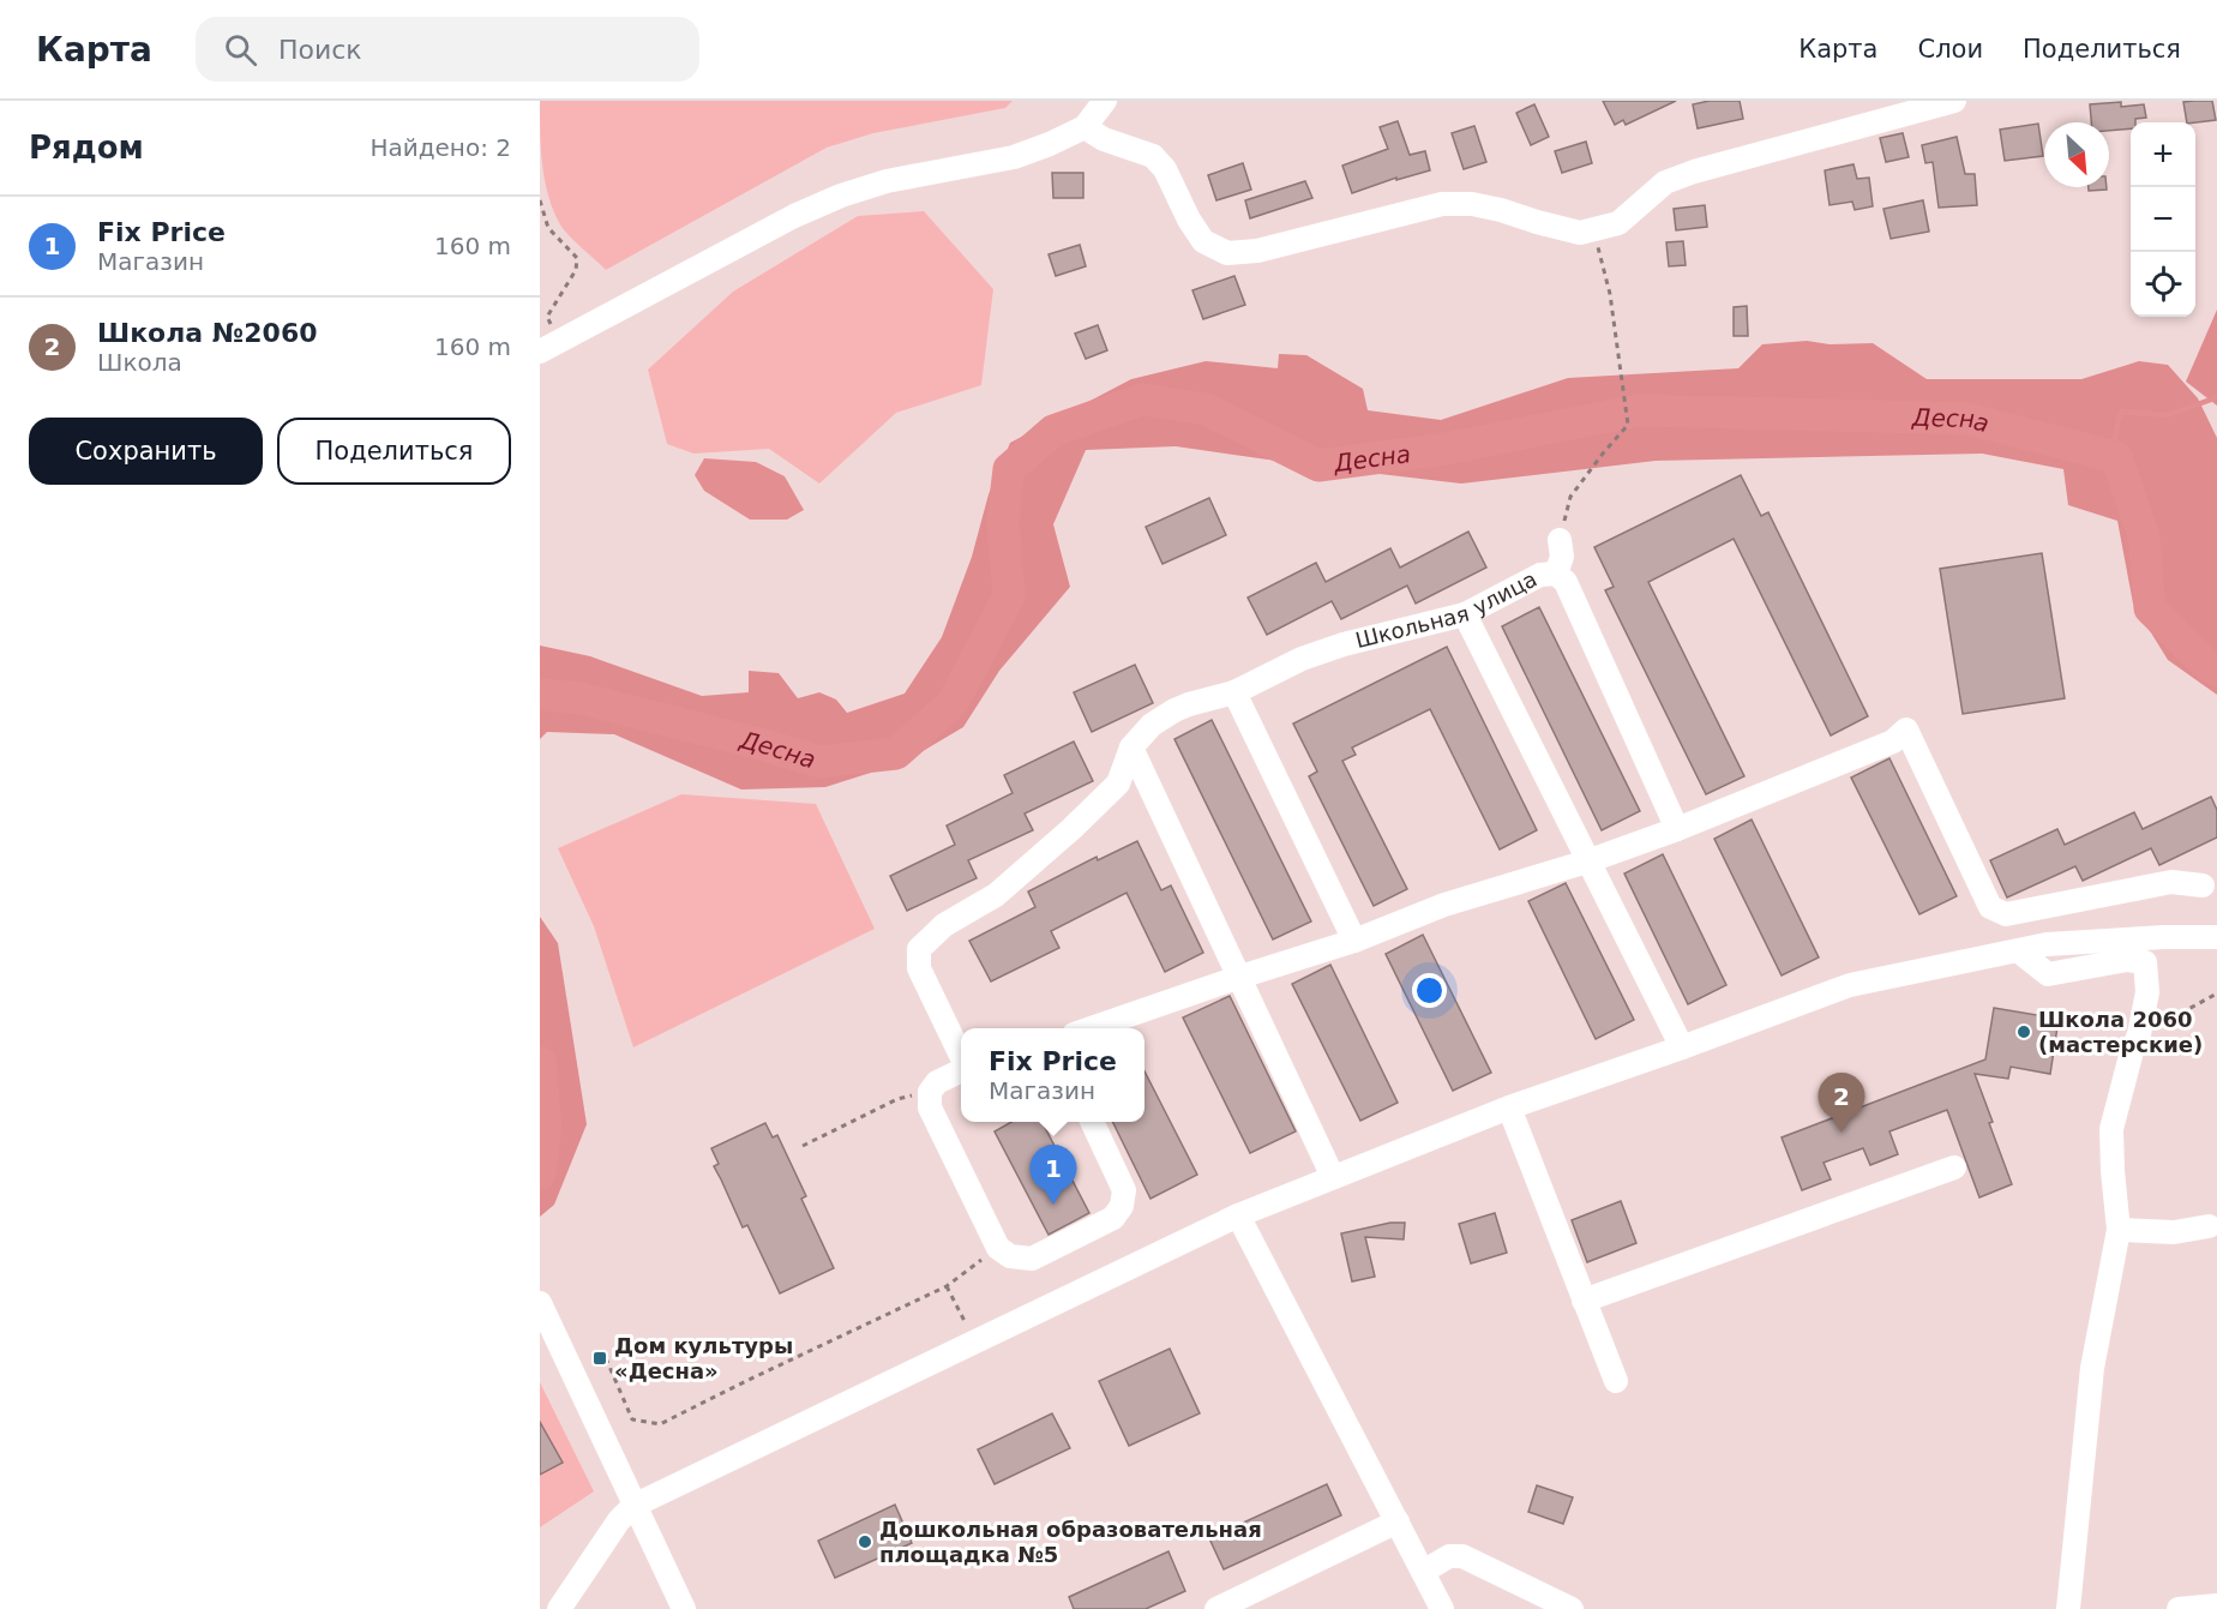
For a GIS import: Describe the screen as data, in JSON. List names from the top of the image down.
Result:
{
  "streets": {
    "street": ["Школьная улица"]
  },
  "water": ["Десна"],
  "places": {
    "other": ["Школа 2060 (мастерские)", "Дошкольная образовательная площадка №5"],
    "transit": ["Дом культуры «Десна»"]
  },
  "north": "bottom right",
  "page": {
    "header": "Карта",
    "search": "Поиск",
    "nav": ["Карта", "Слои", "Поделиться"],
    "heading": ["Рядом", "Найдено: 2"],
    "map_buttons": ["+", "−"],
    "list": [
      {
        "mark": "1",
        "name": "Fix Price",
        "note": "Магазин",
        "value": "160 m"
      },
      {
        "mark": "2",
        "name": "Школа №2060",
        "note": "Школа",
        "value": "160 m"
      }
    ],
    "buttons": ["Сохранить", "Поделиться"],
    "popup": ["Fix Price", "Магазин"],
    "pins": ["2", "1"]
  }
}
